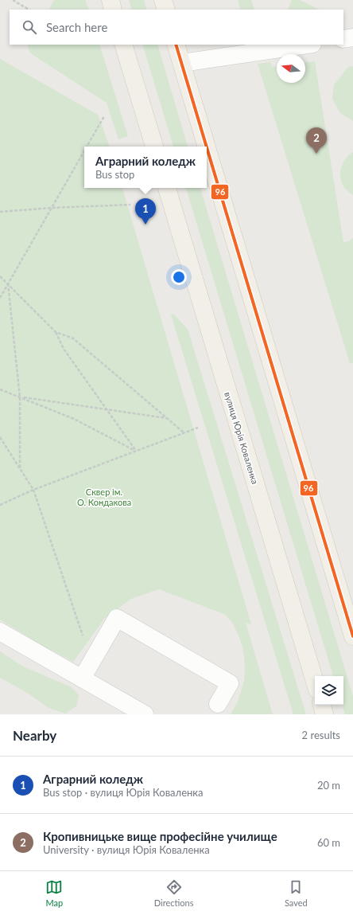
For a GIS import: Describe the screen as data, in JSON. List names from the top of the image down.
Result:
{
  "streets": {
    "main road": ["вулиця Юрія Коваленка"]
  },
  "parks": ["Сквер ім. О. Кондакова"],
  "lines": ["transit line 96"],
  "north": "left",
  "page": {
    "search": "Search here",
    "pins": ["2", "1"],
    "popup": ["Аграрний коледж", "Bus stop"],
    "heading": ["Nearby", "2 results"],
    "list": [
      {
        "mark": "1",
        "name": "Аграрний коледж",
        "note": "Bus stop · вулиця Юрія Коваленка",
        "value": "20 m"
      },
      {
        "mark": "2",
        "name": "Кропивницьке вище професійне училище",
        "note": "University · вулиця Юрія Коваленка",
        "value": "60 m"
      }
    ],
    "nav": ["Map", "Directions", "Saved"]
  }
}
